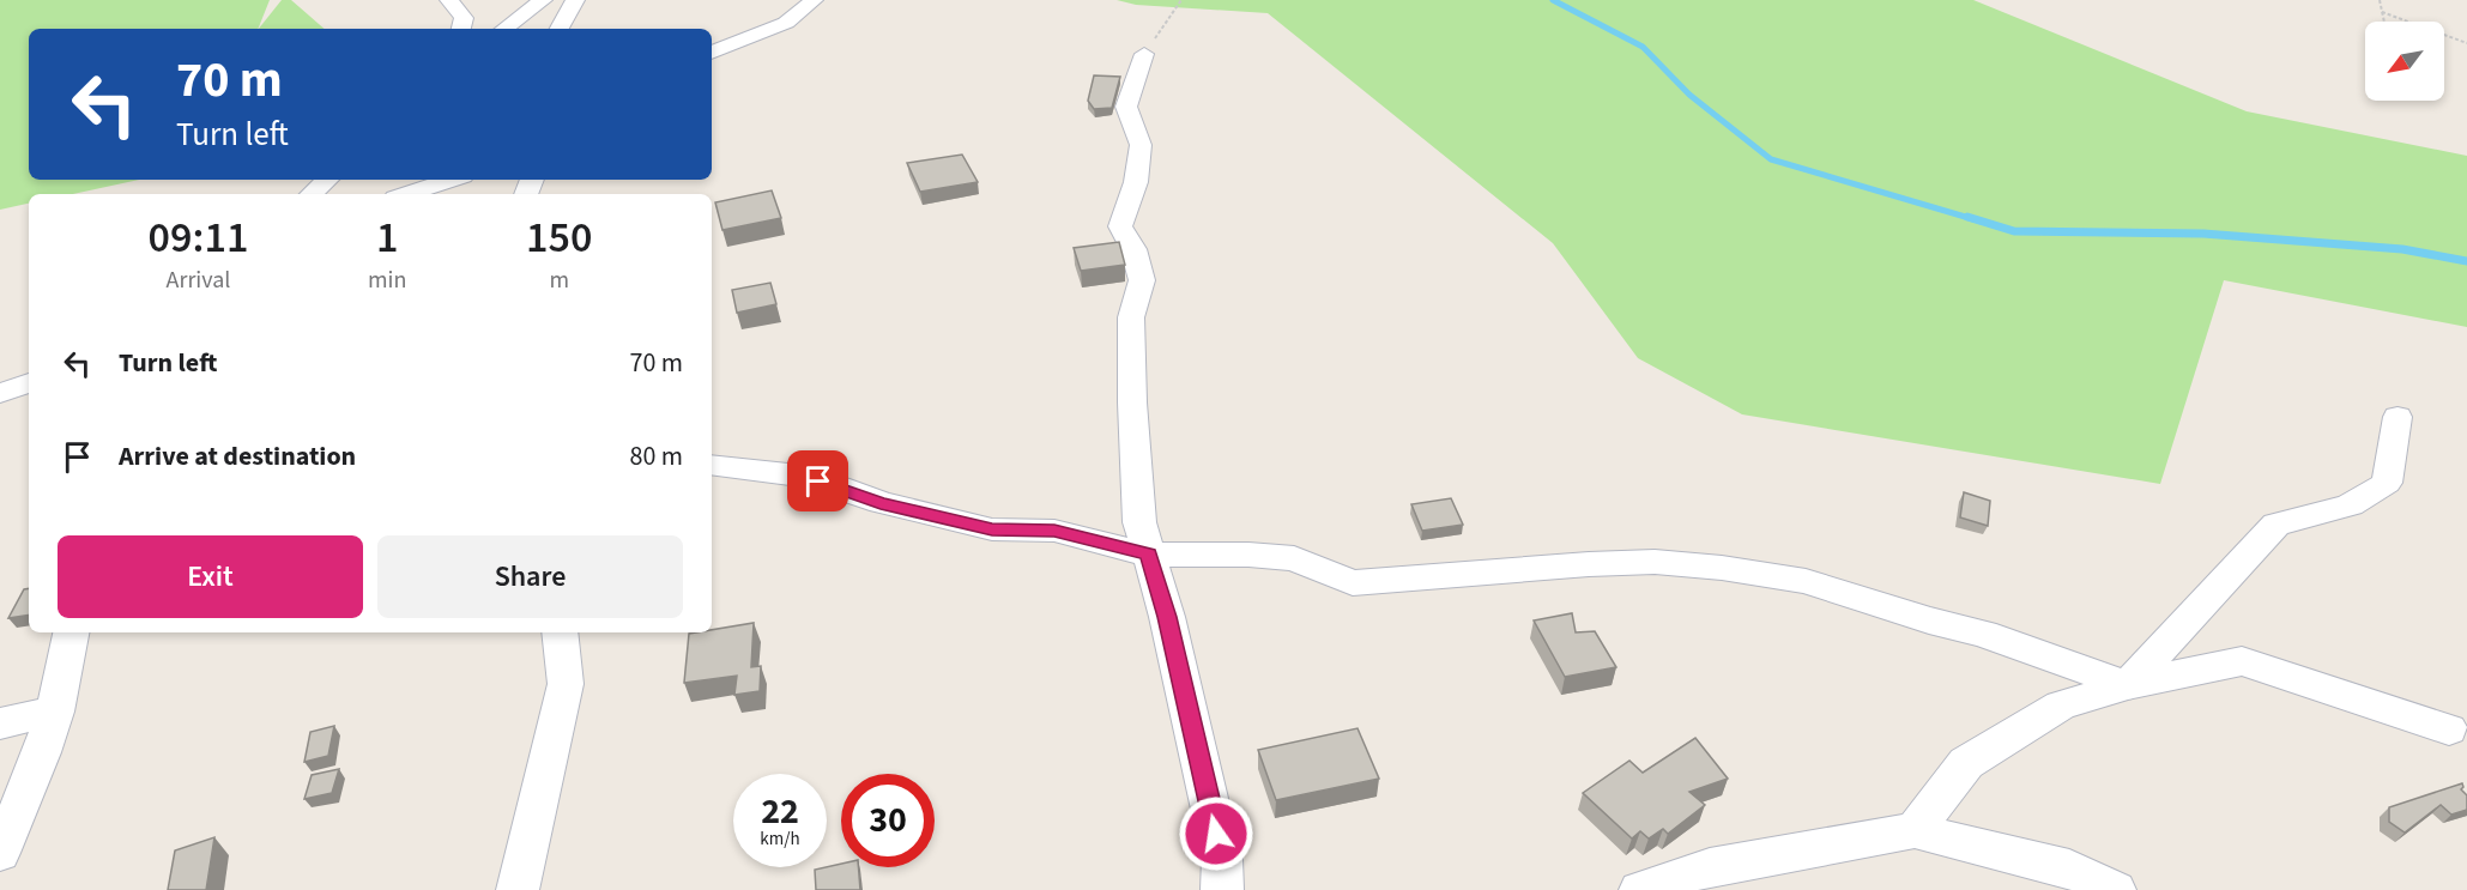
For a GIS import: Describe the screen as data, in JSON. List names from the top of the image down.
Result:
{
  "north": "bottom left",
  "page": {
    "turn": ["70 m", "Turn left"],
    "eta": [
      "09:11",
      "Arrival",
      "1",
      "min",
      "150",
      "m"
    ],
    "list": [
      {
        "name": "Turn left",
        "value": "70 m"
      },
      {
        "name": "Arrive at destination",
        "value": "80 m"
      }
    ],
    "buttons": ["Exit", "Share"],
    "speed": "22 km/h",
    "limit": "30"
  }
}
